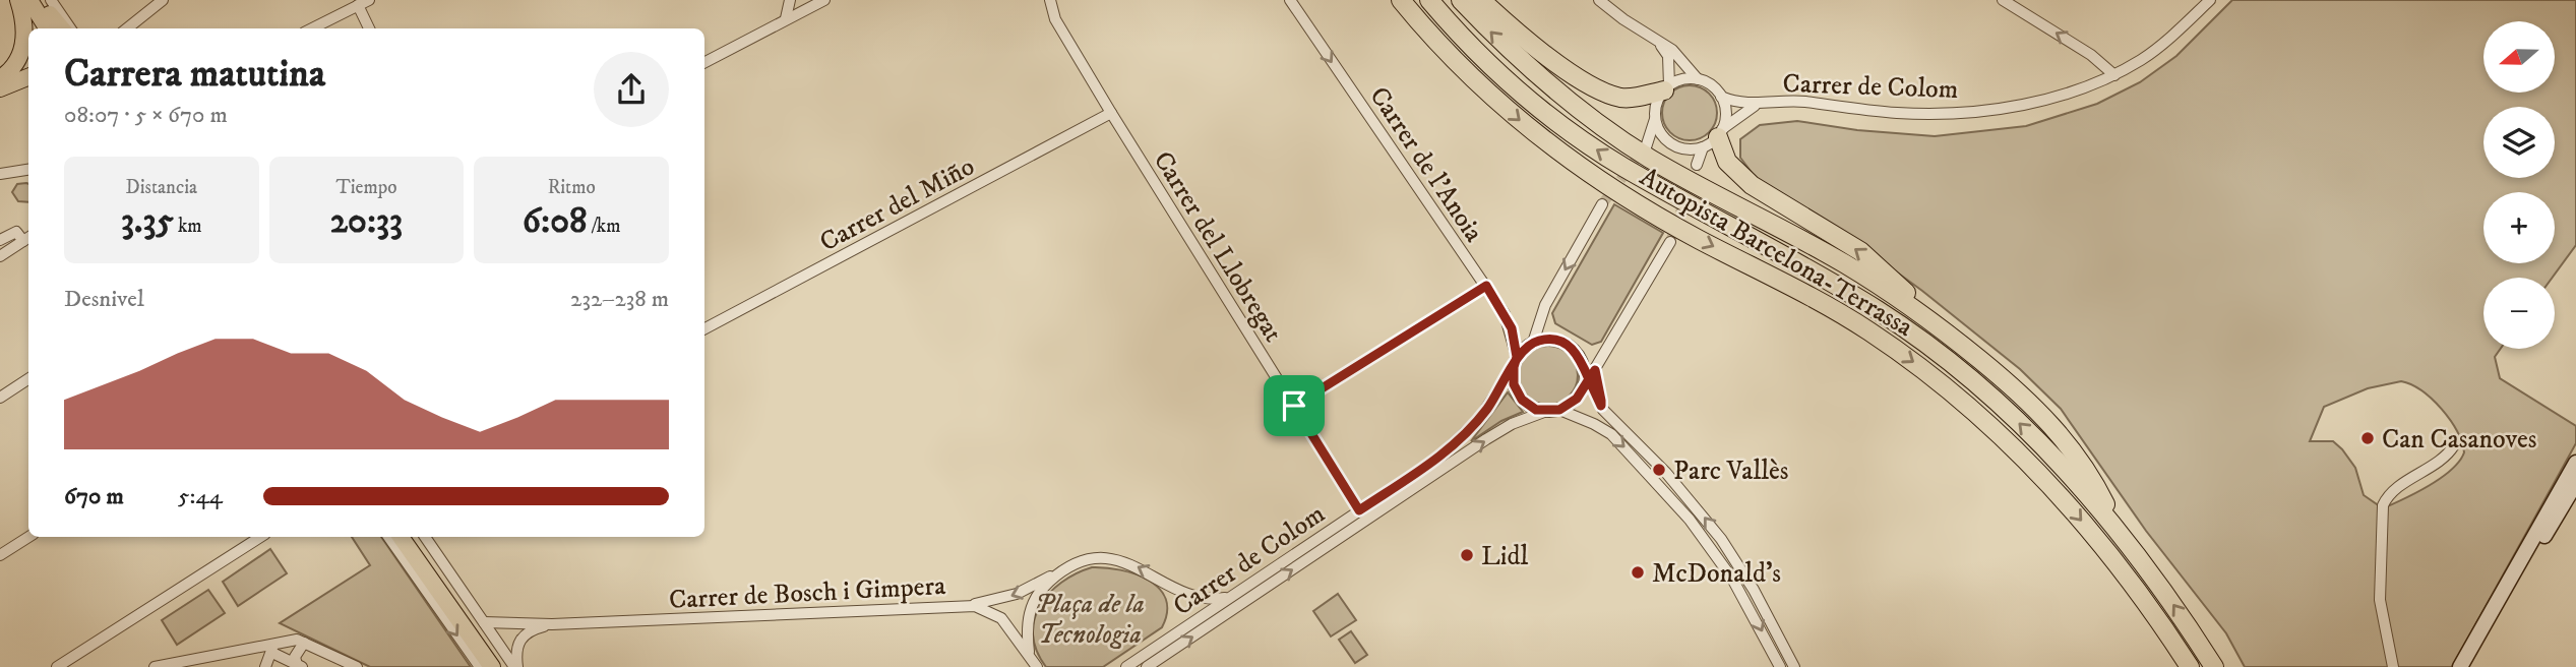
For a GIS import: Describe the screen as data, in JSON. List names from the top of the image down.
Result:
{
  "streets": {
    "highway": ["Autopista Barcelona-Terrassa"],
    "street": [
      "Carrer de Colom",
      "Carrer de l'Anoia",
      "Carrer del Miño",
      "Carrer del Llobregat",
      "Carrer de Bosch i Gimpera"
    ]
  },
  "crossings": [
    ["Carrer de Colom", "Carrer de l'Anoia"],
    ["Carrer de Colom", "Carrer del Llobregat"],
    ["Carrer del Miño", "Carrer del Llobregat"]
  ],
  "one_way": ["Carrer de l'Anoia"],
  "parks": ["Plaça de la Tecnologia"],
  "places": [
    "Can Casanoves",
    "Parc Vallès",
    "Lidl",
    "McDonald's"
  ],
  "north": "left",
  "page": {
    "map_buttons": ["+", "−"],
    "heading": ["Carrera matutina", "08:07 · 5 × 670 m"],
    "stats": [
      ["Distancia", "3.35 km"],
      ["Tiempo", "20:33"],
      ["Ritmo", "6:08 /km"]
    ],
    "chart": ["Desnivel", "232–238 m"],
    "list": [
      {
        "name": "670 m",
        "note": "5:44"
      }
    ]
  }
}
